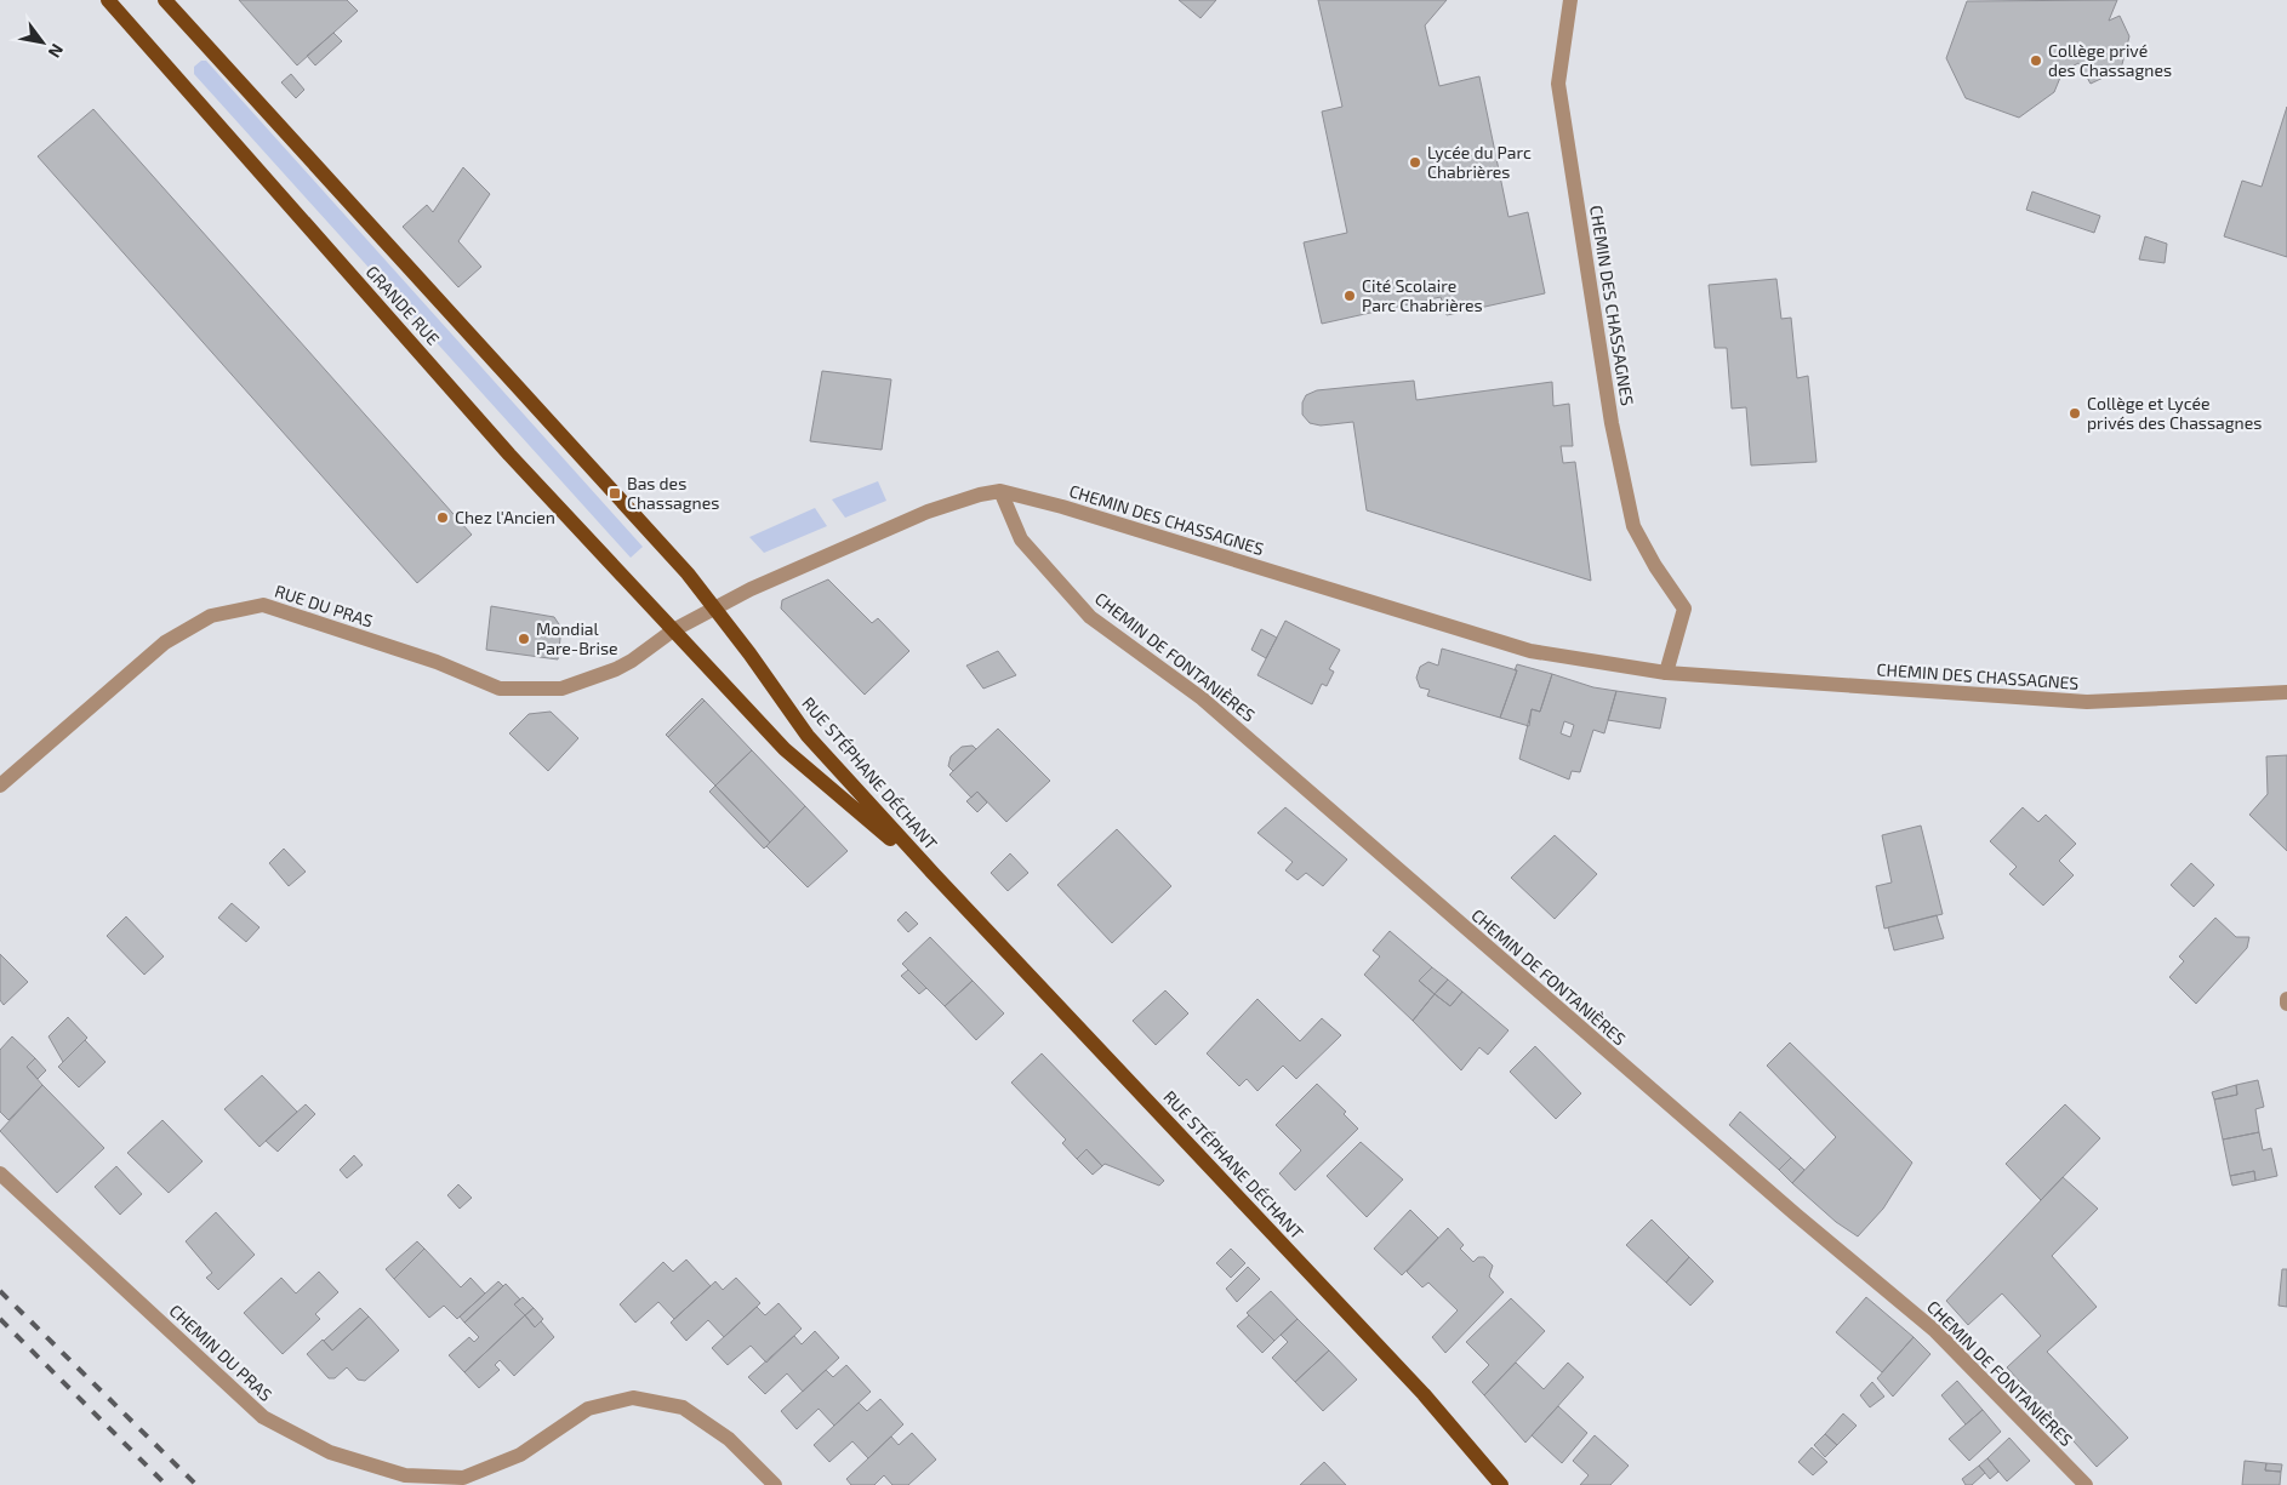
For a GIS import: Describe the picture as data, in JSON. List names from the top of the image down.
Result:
{
  "streets": {
    "main road": ["GRANDE RUE", "RUE STÉPHANE DÉCHANT"],
    "street": [
      "CHEMIN DES CHASSAGNES",
      "RUE DU PRAS",
      "CHEMIN DE FONTANIÈRES",
      "CHEMIN DU PRAS"
    ]
  },
  "crossings": [
    ["GRANDE RUE", "CHEMIN DES CHASSAGNES"],
    ["GRANDE RUE", "RUE DU PRAS"],
    ["GRANDE RUE", "RUE STÉPHANE DÉCHANT"],
    ["CHEMIN DES CHASSAGNES", "RUE DU PRAS"],
    ["CHEMIN DES CHASSAGNES", "CHEMIN DE FONTANIÈRES"],
    ["CHEMIN DES CHASSAGNES", "RUE STÉPHANE DÉCHANT"],
    ["RUE DU PRAS", "RUE STÉPHANE DÉCHANT"]
  ],
  "places": {
    "other": [
      "Collège privé des Chassagnes",
      "Lycée du Parc Chabrières",
      "Cité Scolaire Parc Chabrières",
      "Collège et Lycée privés des Chassagnes",
      "Chez l'Ancien",
      "Mondial Pare-Brise"
    ],
    "transit": ["Bas des Chassagnes"]
  },
  "north": "bottom right"
}
